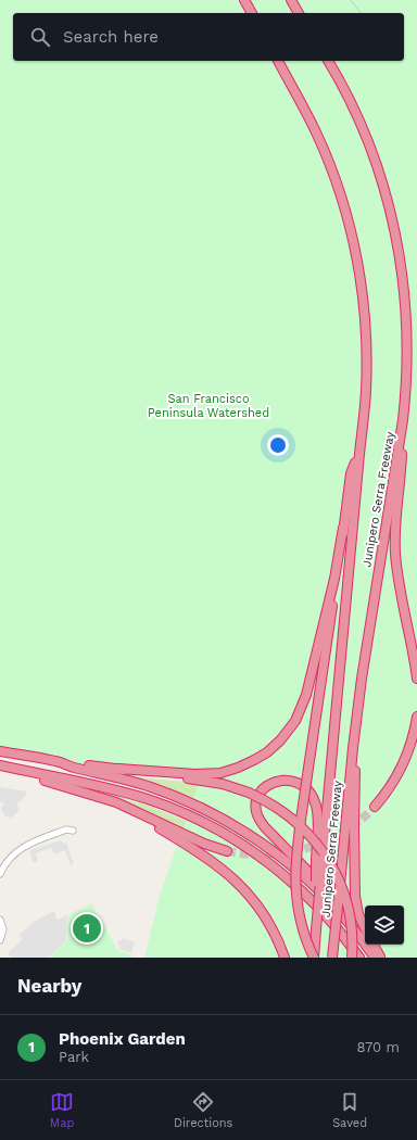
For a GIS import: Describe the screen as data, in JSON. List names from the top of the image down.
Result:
{
  "streets": {
    "highway": ["Junipero Serra Freeway"]
  },
  "parks": ["San Francisco Peninsula Watershed"],
  "page": {
    "search": "Search here",
    "pins": "1",
    "heading": "Nearby",
    "list": [
      {
        "mark": "1",
        "name": "Phoenix Garden",
        "note": "Park",
        "value": "870 m"
      }
    ],
    "nav": ["Map", "Directions", "Saved"]
  }
}
